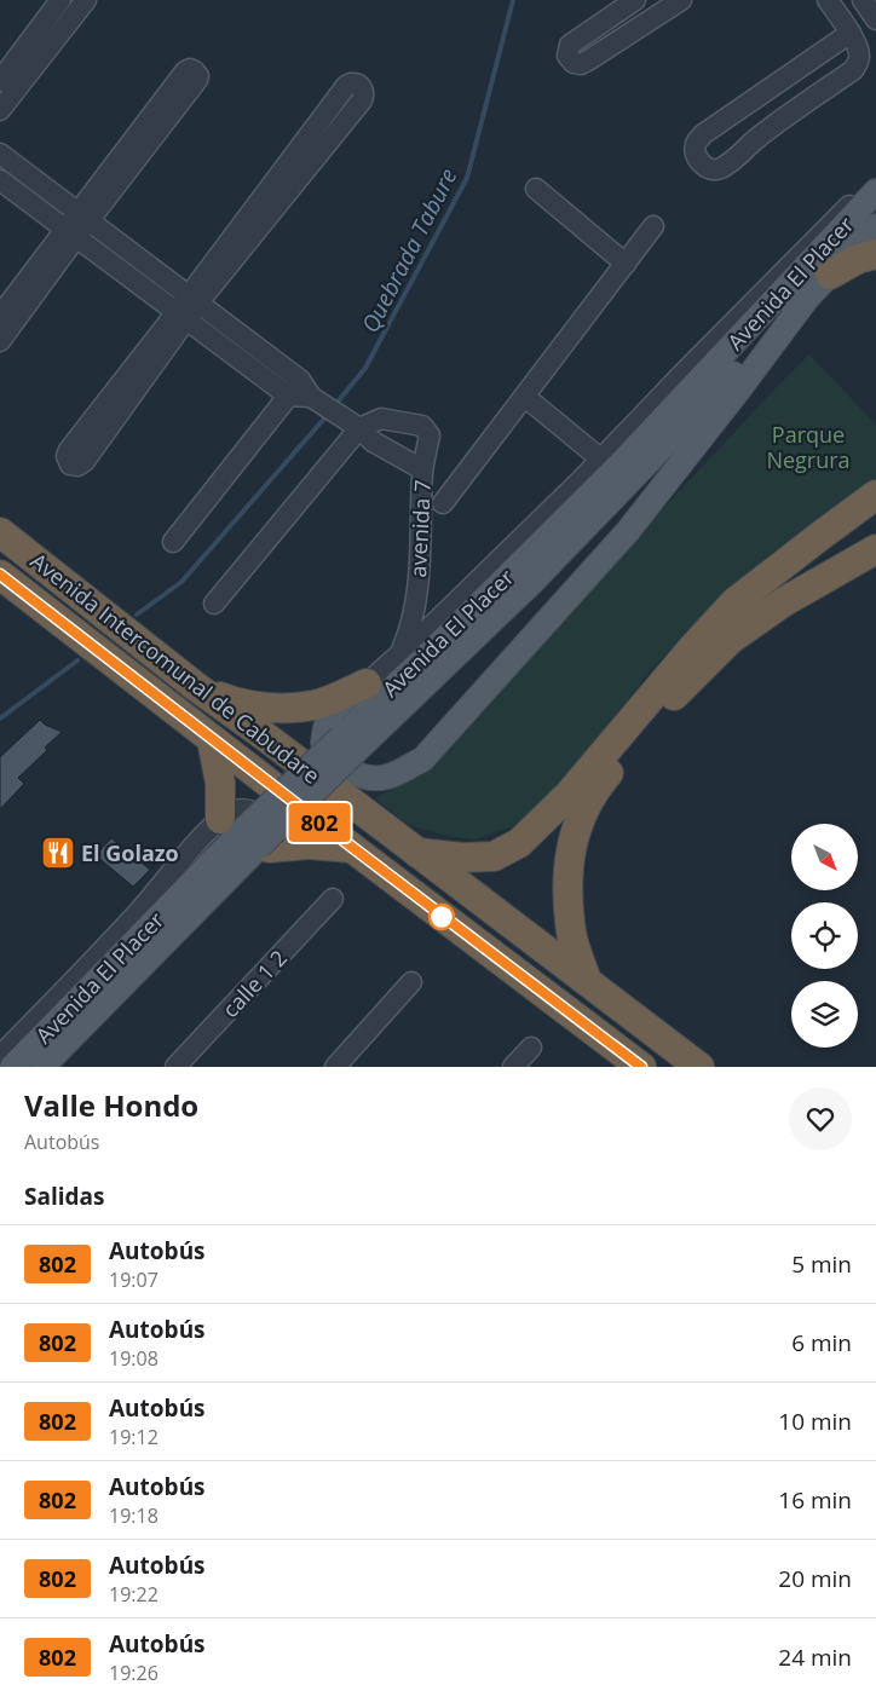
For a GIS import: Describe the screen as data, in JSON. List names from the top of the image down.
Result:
{
  "streets": {
    "highway": ["Avenida Intercomunal de Cabudare"],
    "main road": ["Avenida El Placer"],
    "street": ["avenida 7", "calle 1 2"]
  },
  "water": ["Quebrada Tabure"],
  "parks": ["Parque Negrura"],
  "places": {
    "restaurant": ["El Golazo"]
  },
  "lines": ["bus line 802"],
  "north": "bottom right",
  "page": {
    "on_map": "802",
    "heading": [
      ["Valle Hondo", "Autobús"],
      "Salidas"
    ],
    "list": [
      {
        "mark": "802",
        "name": "Autobús",
        "note": "19:07",
        "value": "5 min"
      },
      {
        "mark": "802",
        "name": "Autobús",
        "note": "19:08",
        "value": "6 min"
      },
      {
        "mark": "802",
        "name": "Autobús",
        "note": "19:12",
        "value": "10 min"
      },
      {
        "mark": "802",
        "name": "Autobús",
        "note": "19:18",
        "value": "16 min"
      },
      {
        "mark": "802",
        "name": "Autobús",
        "note": "19:22",
        "value": "20 min"
      },
      {
        "mark": "802",
        "name": "Autobús",
        "note": "19:26",
        "value": "24 min"
      }
    ]
  }
}
